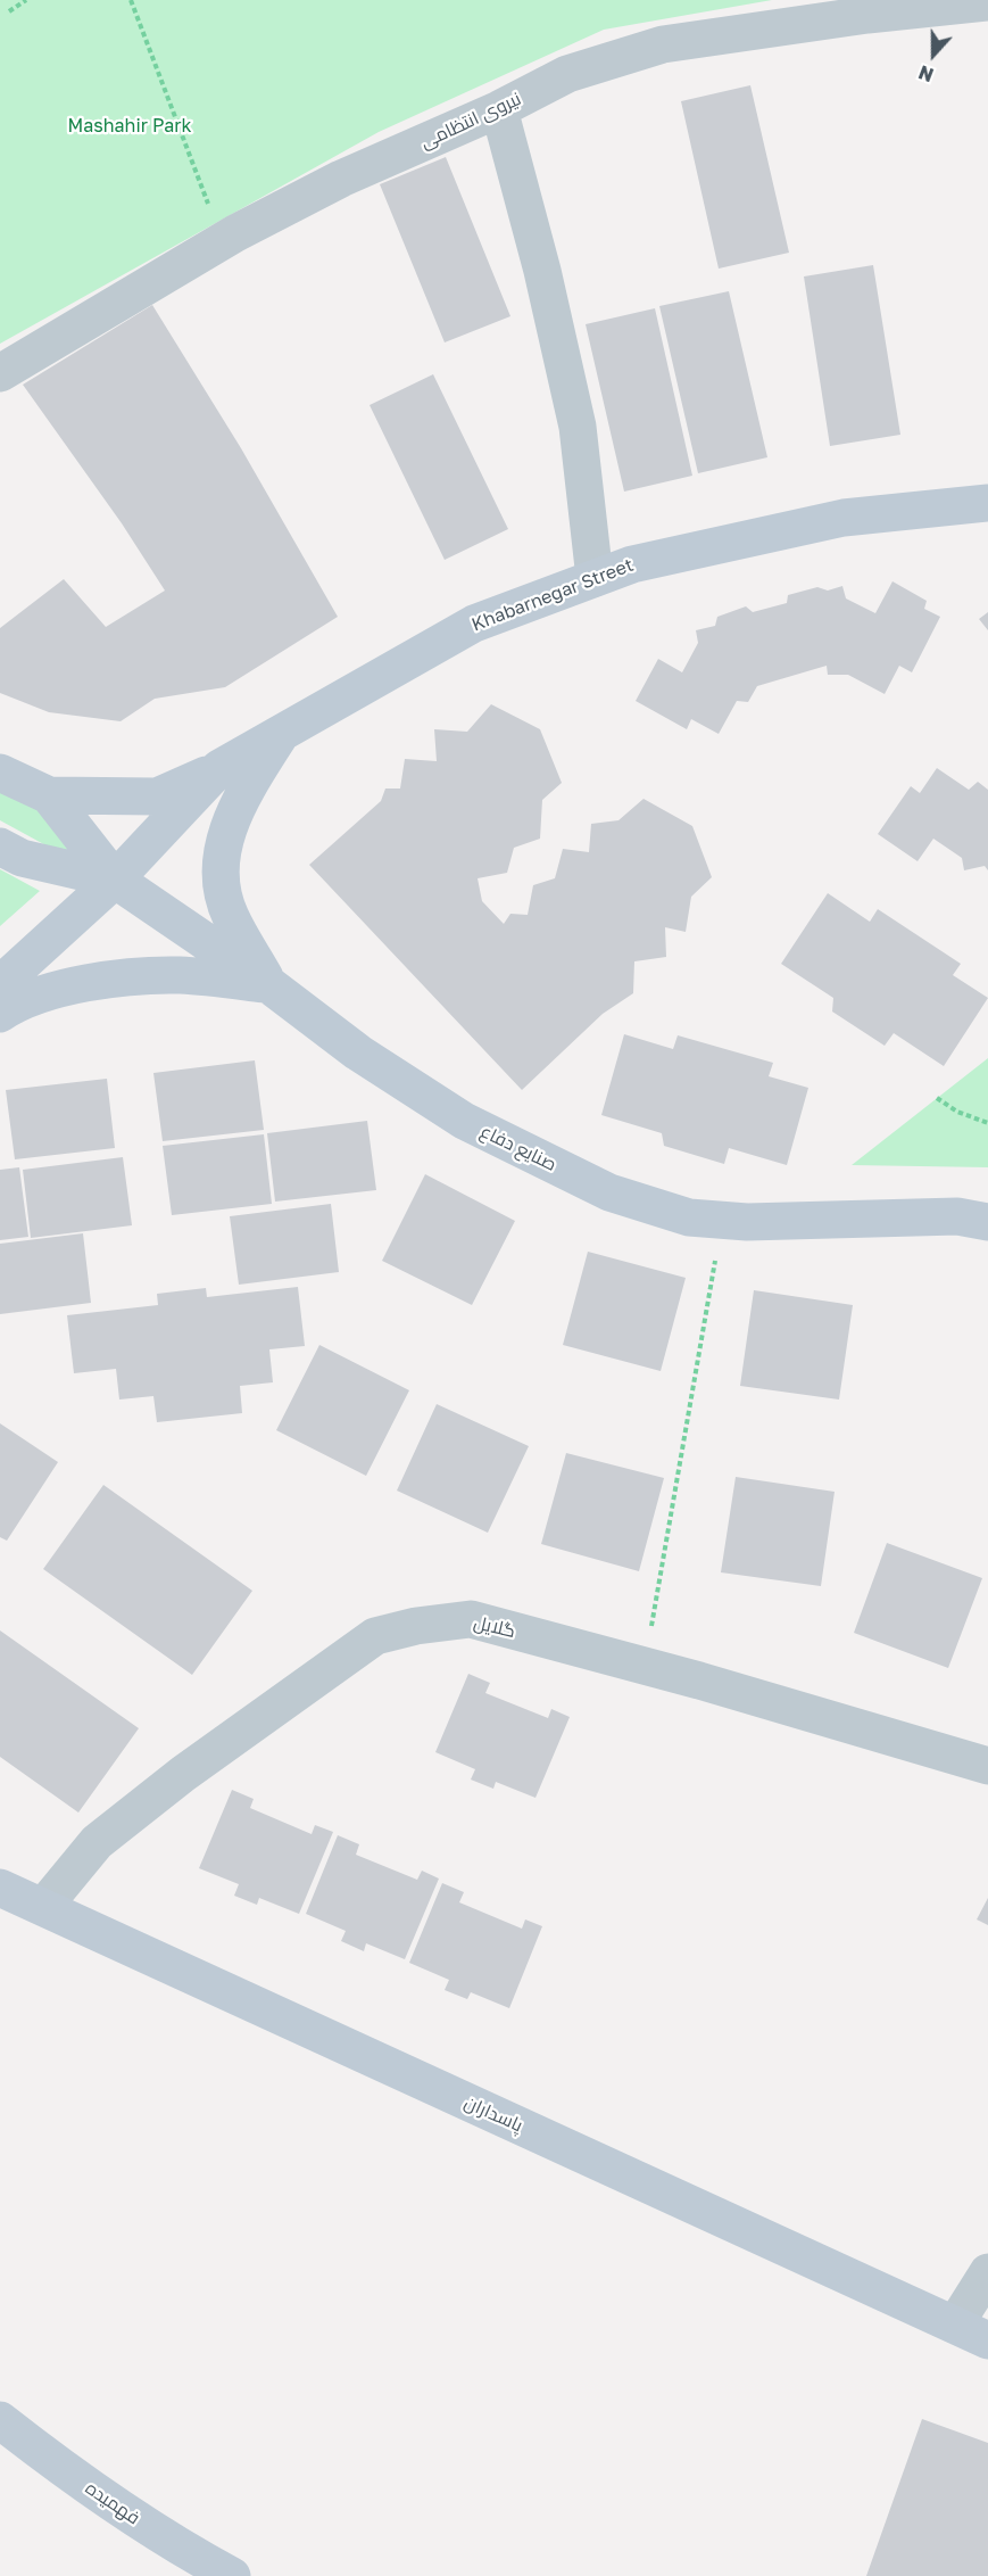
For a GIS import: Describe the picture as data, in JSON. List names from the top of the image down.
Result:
{
  "streets": {
    "street": [
      "نیروی انتظامی",
      "Khabarnegar Street",
      "صنایع دفاع",
      "گلایل",
      "پاسداران",
      "فهمیده"
    ]
  },
  "crossings": [
    ["Khabarnegar Street", "صنایع دفاع"],
    ["گلایل", "پاسداران"]
  ],
  "parks": ["Mashahir Park"],
  "north": "bottom"
}
